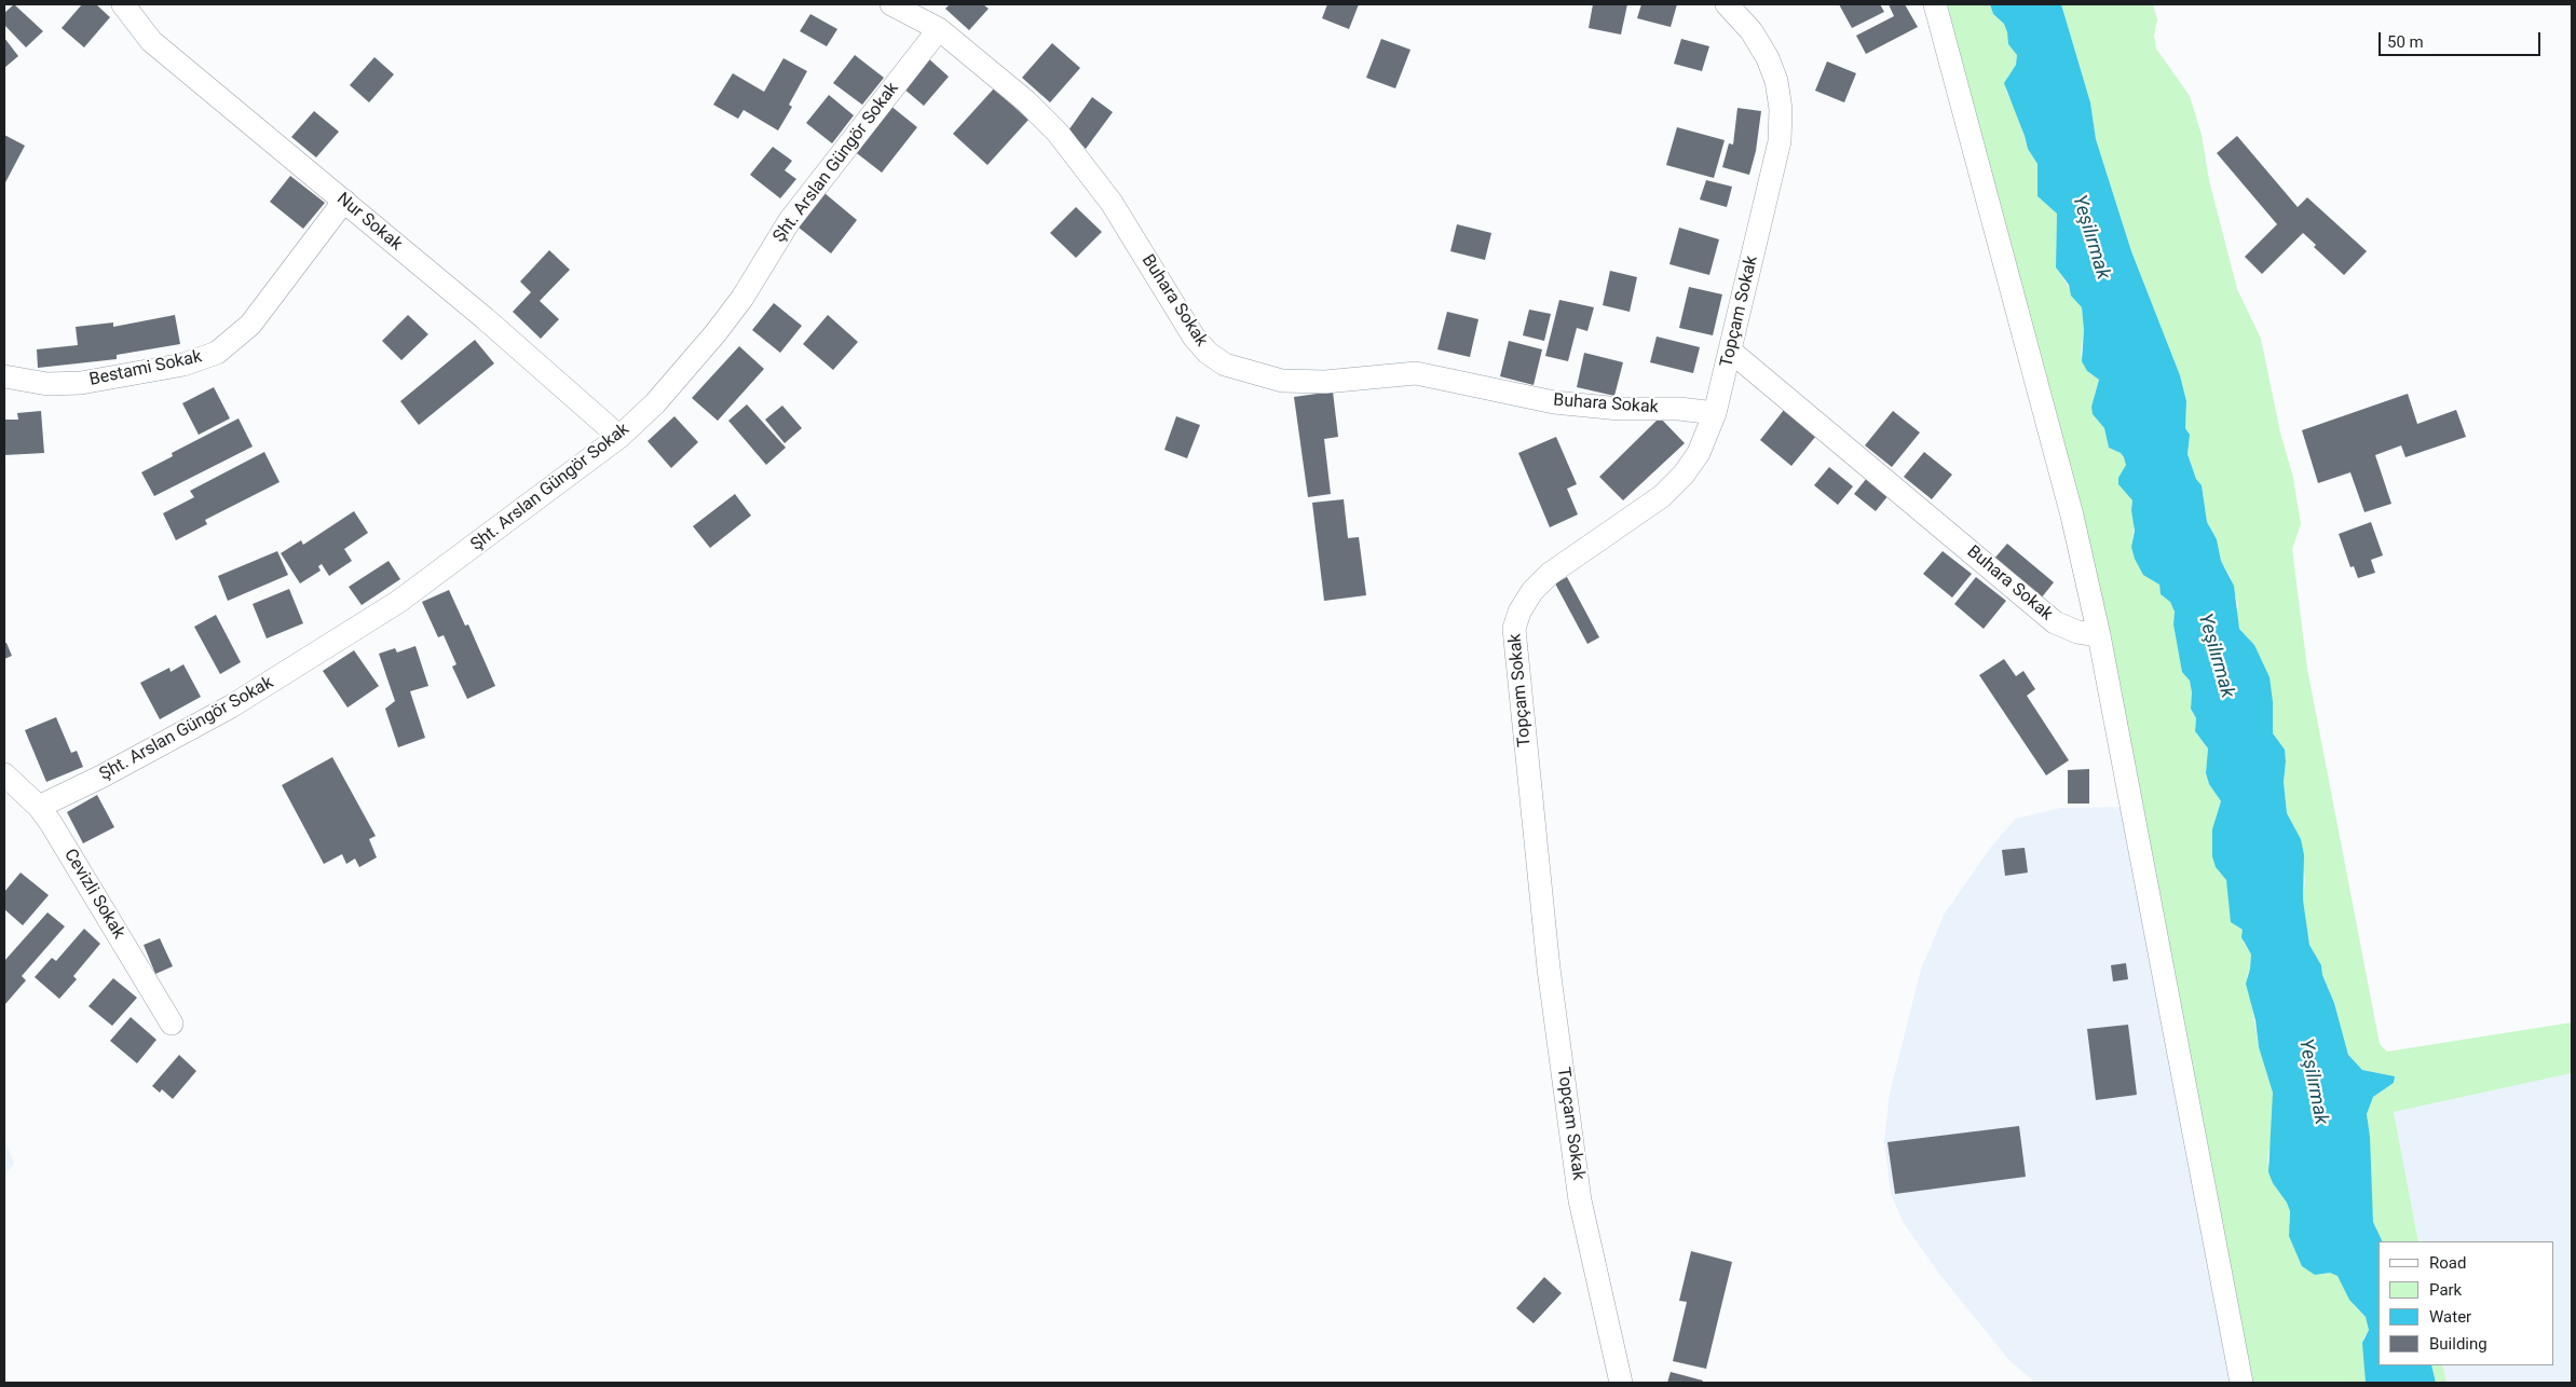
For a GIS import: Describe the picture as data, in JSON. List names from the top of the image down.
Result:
{
  "streets": {
    "street": [
      "Şht. Arslan Güngör Sokak",
      "Nur Sokak",
      "Buhara Sokak",
      "Topçam Sokak",
      "Bestami Sokak",
      "Cevizli Sokak"
    ]
  },
  "crossings": [
    ["Şht. Arslan Güngör Sokak", "Nur Sokak"],
    ["Şht. Arslan Güngör Sokak", "Buhara Sokak"],
    ["Şht. Arslan Güngör Sokak", "Cevizli Sokak"],
    ["Nur Sokak", "Bestami Sokak"],
    ["Buhara Sokak", "Topçam Sokak"]
  ],
  "water": ["Yeşilırmak"],
  "legend": [
    "Road",
    "Park",
    "Water",
    "Building"
  ],
  "scale_bar": "50 m"
}
